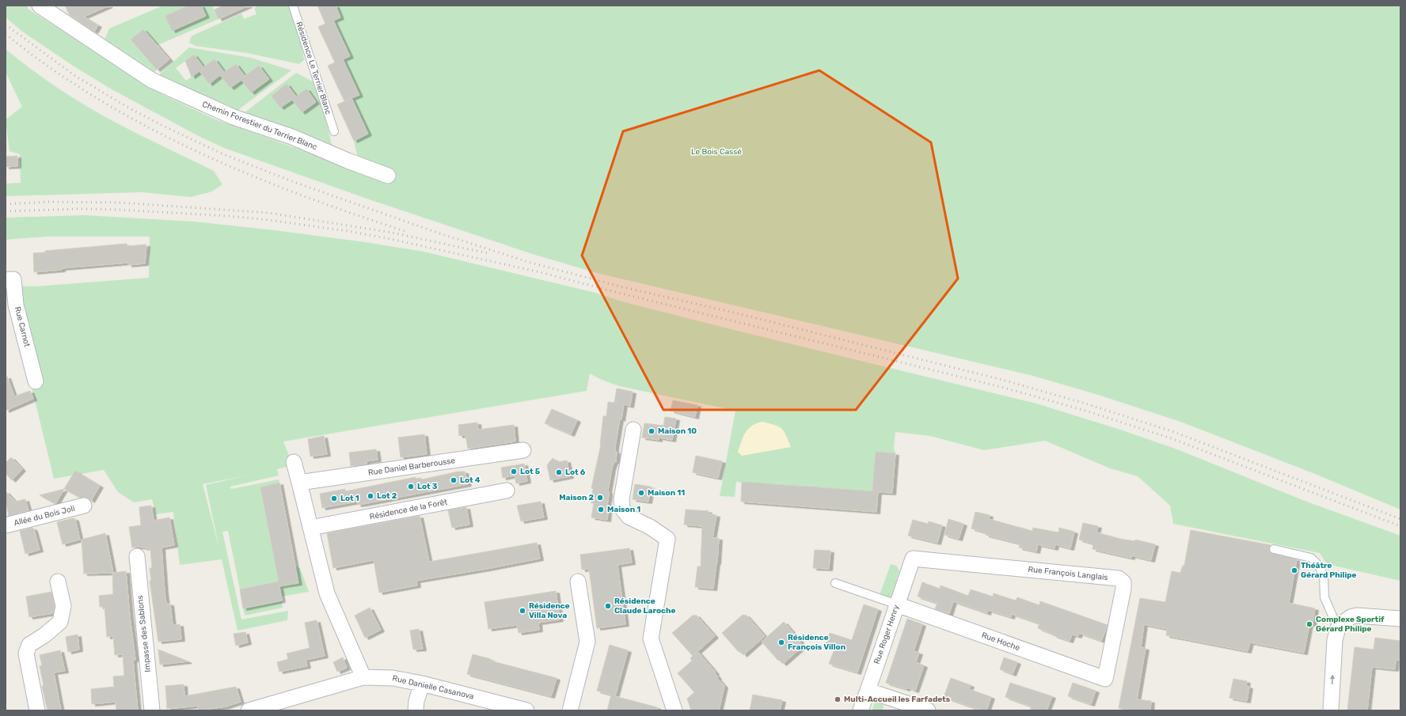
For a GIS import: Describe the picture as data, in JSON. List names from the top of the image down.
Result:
{
  "streets": {
    "street": [
      "Chemin Forestier du Terrier Blanc",
      "Rue Carnot",
      "Rue Daniel Barberousse",
      "Résidence de la Forêt",
      "Allée du Bois Joli",
      "Rue François Langlais",
      "Impasse des Sablons",
      "Rue Roger Henry",
      "Rue Hoche",
      "Rue Danielle Casanova"
    ],
    "lane": ["Résidence Le Terrier Blanc"]
  },
  "crossings": [
    ["Rue François Langlais", "Rue Roger Henry"],
    ["Rue François Langlais", "Rue Hoche"],
    ["Rue Roger Henry", "Rue Hoche"]
  ],
  "parks": ["Le Bois Cassé"],
  "places": [
    "Maison 10",
    "Lot 5",
    "Lot 6",
    "Lot 4",
    "Lot 3",
    "Maison 11",
    "Lot 2",
    "Maison 2",
    "Lot 1",
    "Maison 1",
    "Théâtre Gérard Philipe",
    "Résidence Claude Laroche",
    "Résidence Villa Nova",
    "Complexe Sportif Gérard Philipe",
    "Résidence François Villon",
    "Multi-Accueil les Farfadets"
  ]
}
